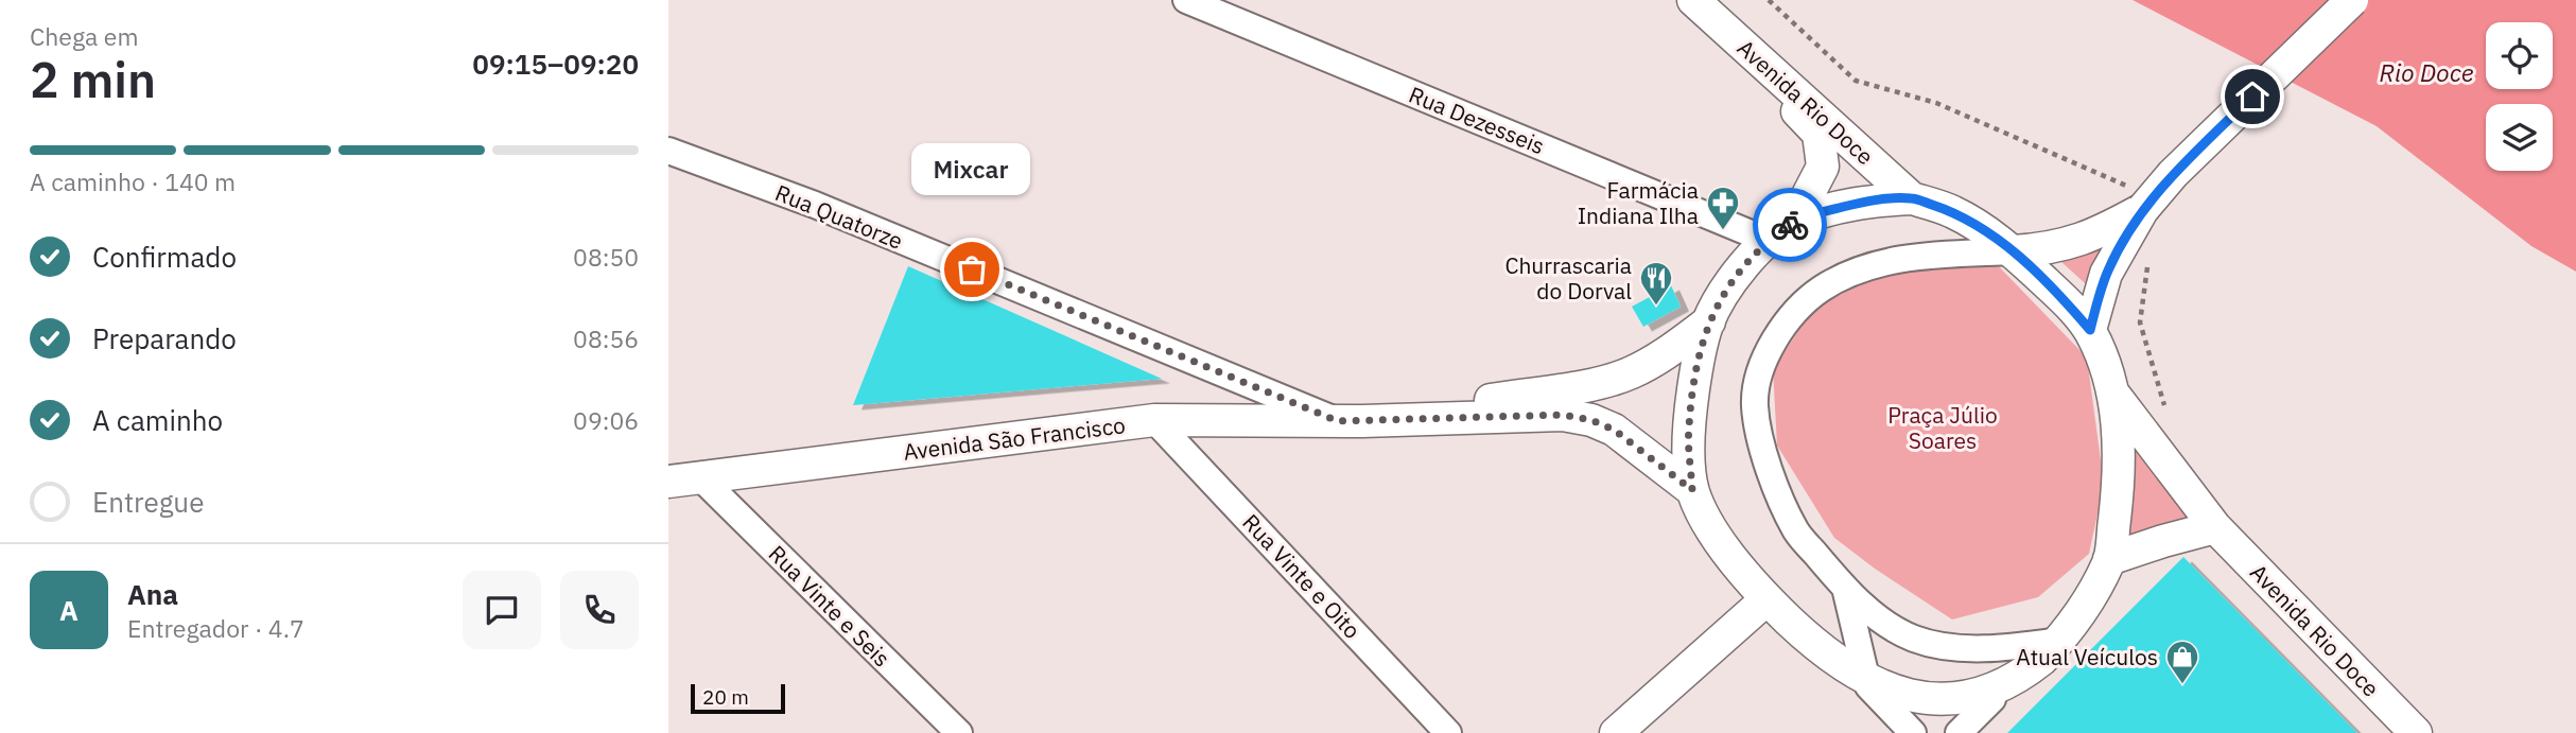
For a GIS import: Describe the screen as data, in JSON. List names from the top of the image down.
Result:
{
  "streets": {
    "street": [
      "Avenida Rio Doce",
      "Rua Dezesseis",
      "Rua Quatorze",
      "Avenida São Francisco",
      "Rua Vinte e Oito",
      "Rua Vinte e Seis"
    ]
  },
  "crossings": [
    ["Rua Quatorze", "Avenida São Francisco"],
    ["Avenida São Francisco", "Rua Vinte e Oito"],
    ["Avenida São Francisco", "Rua Vinte e Seis"]
  ],
  "water": ["Rio Doce"],
  "parks": ["Praça Júlio Soares"],
  "places": {
    "pharmacy": ["Farmácia Indiana Ilha"],
    "other": ["Mixcar"],
    "restaurant": ["Churrascaria do Dorval"],
    "shop": ["Atual Veículos"]
  },
  "scale_bar": "20 m",
  "page": {
    "heading": ["2 min", "Chega em", "09:15–09:20"],
    "panel": ["Ana", "Entregador · 4.7"],
    "bar": "A caminho · 140 m",
    "bubble": "Mixcar",
    "list": [
      ["Confirmado", "08:50"],
      ["Preparando", "08:56"],
      ["A caminho", "09:06"],
      "Entregue"
    ],
    "round": "A",
    "scale": "20 m"
  }
}
